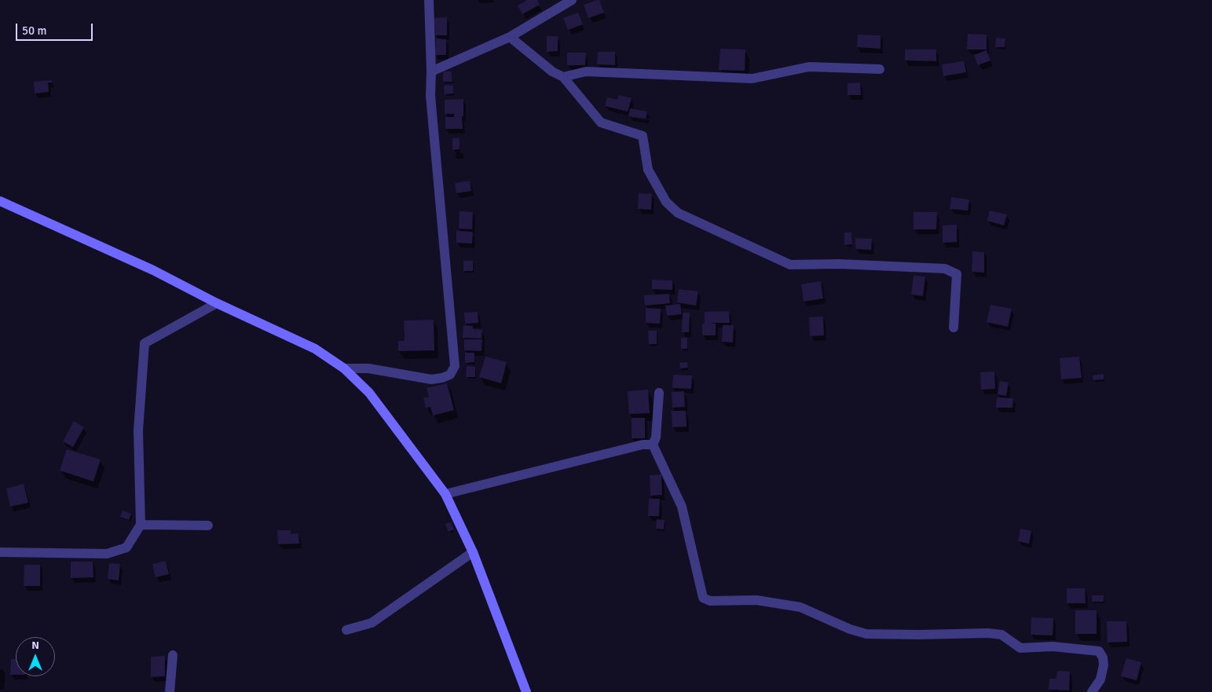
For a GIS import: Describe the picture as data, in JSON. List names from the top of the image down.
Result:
{
  "scale_bar": "50 m",
  "north": "top"
}
